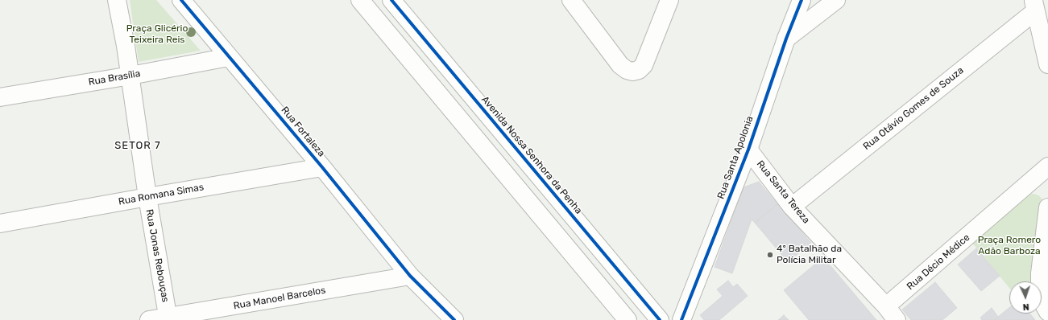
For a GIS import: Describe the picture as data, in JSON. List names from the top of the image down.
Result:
{
  "streets": {
    "street": [
      "Rua Brasília",
      "Rua Otávio Gomes de Souza",
      "Rua Fortaleza",
      "Avenida Nossa Senhora da Penha",
      "Rua Santa Apolonia",
      "Rua Santa Tereza",
      "Rua Romana Simas",
      "Rua Jonas Rebouças",
      "Rua Décio Médice",
      "Rua Manoel Barcelos"
    ]
  },
  "crossings": [
    ["Rua Brasília", "Rua Fortaleza"],
    ["Rua Brasília", "Rua Jonas Rebouças"],
    ["Rua Otávio Gomes de Souza", "Rua Santa Tereza"],
    ["Rua Fortaleza", "Rua Romana Simas"],
    ["Rua Fortaleza", "Rua Manoel Barcelos"],
    ["Rua Santa Apolonia", "Rua Santa Tereza"],
    ["Rua Santa Tereza", "Rua Décio Médice"],
    ["Rua Romana Simas", "Rua Jonas Rebouças"],
    ["Rua Jonas Rebouças", "Rua Manoel Barcelos"]
  ],
  "districts": ["SETOR 7"],
  "parks": ["Praça Glicério Teixeira Reis", "Praça Romero Adão Barboza"],
  "places": ["4º Batalhão da Polícia Militar"],
  "north": "bottom"
}
